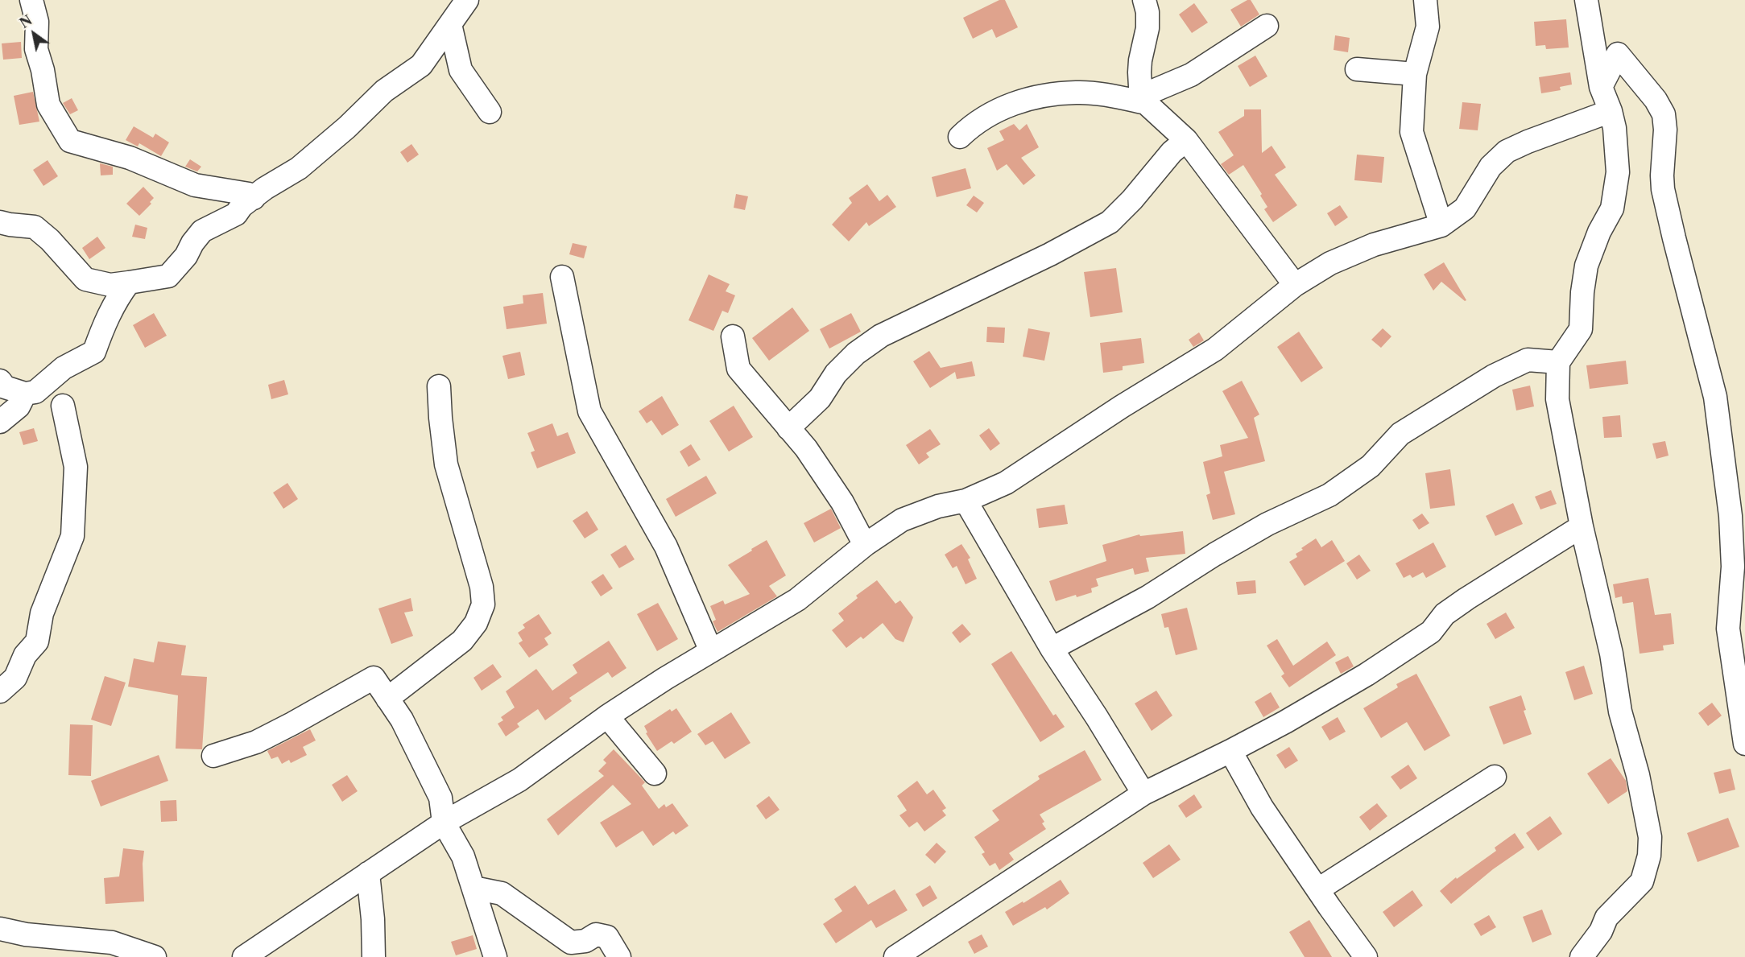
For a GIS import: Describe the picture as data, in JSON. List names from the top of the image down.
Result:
{
  "north": "top left"
}
